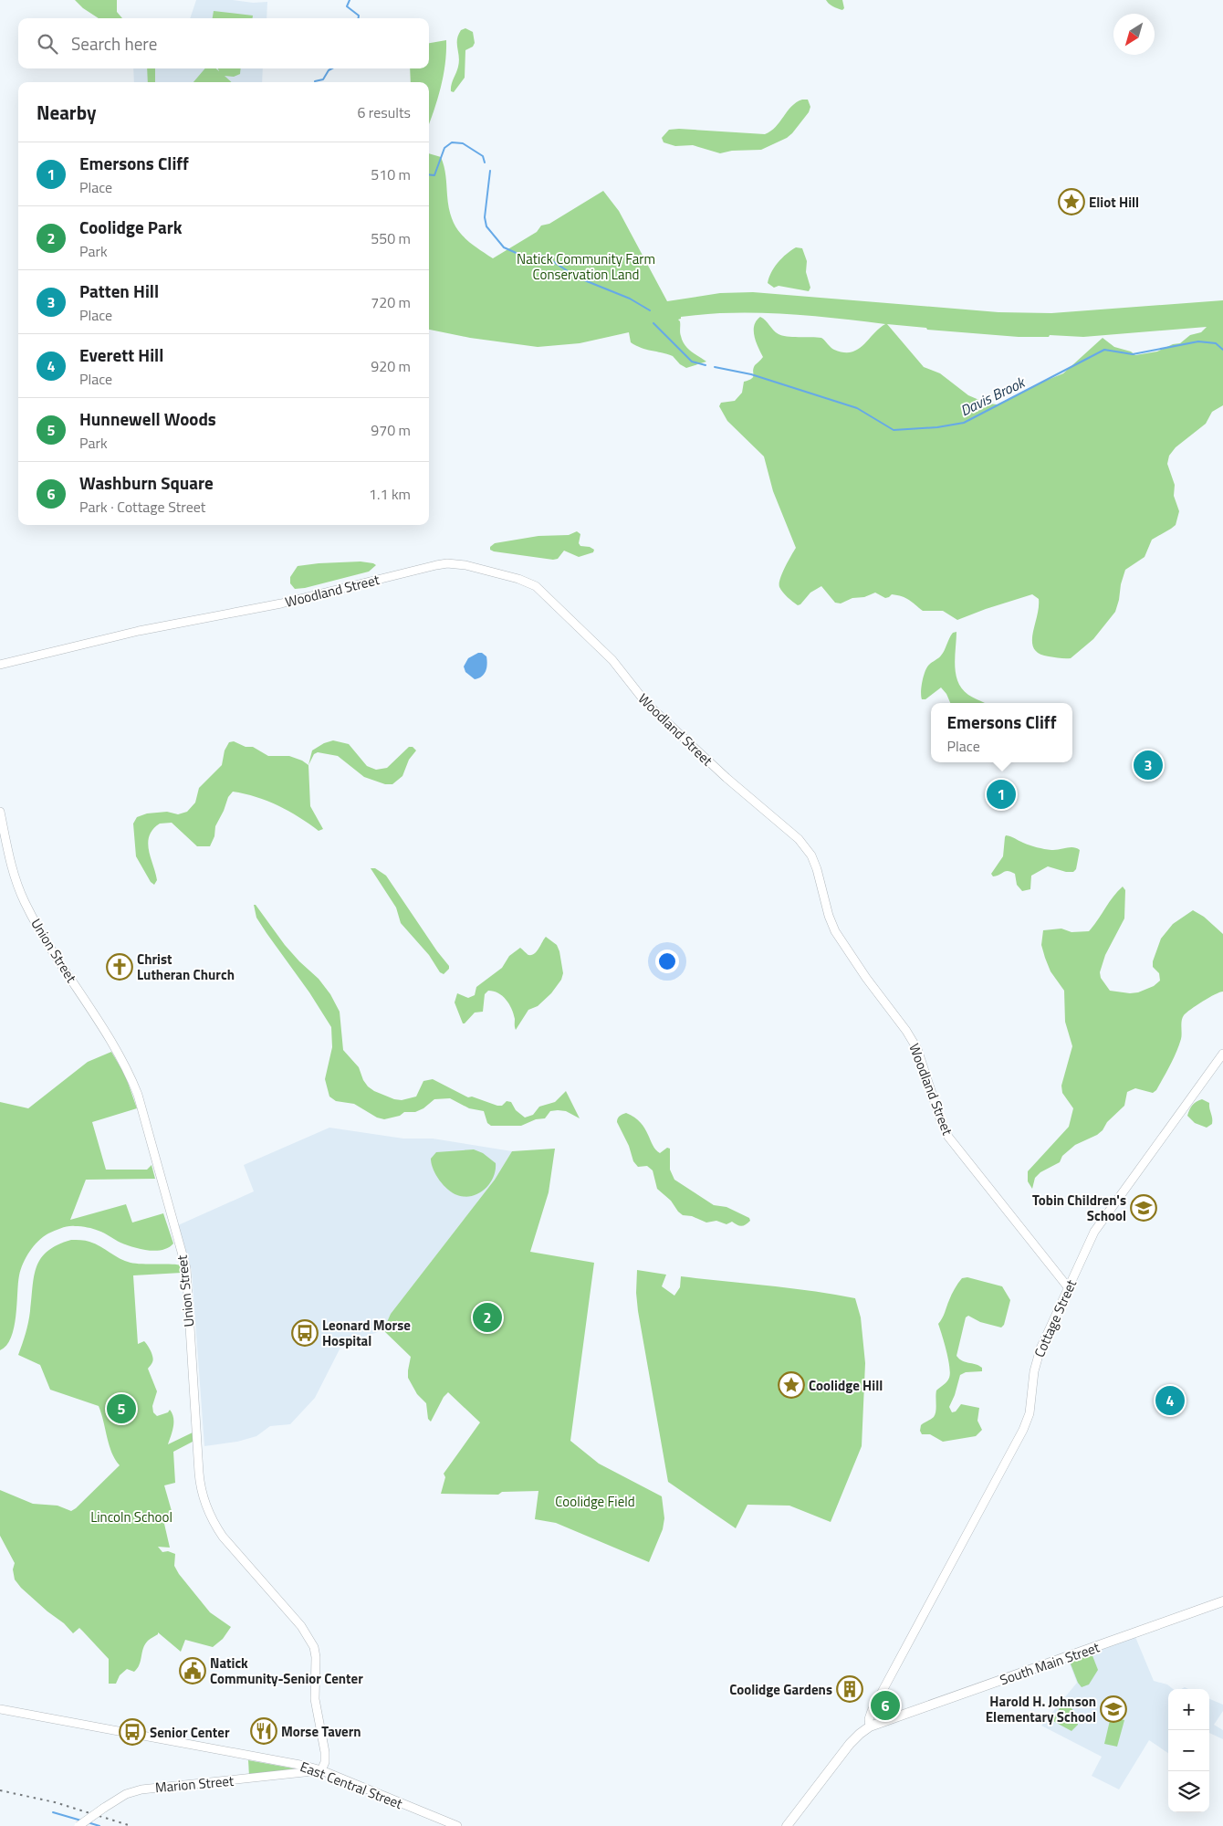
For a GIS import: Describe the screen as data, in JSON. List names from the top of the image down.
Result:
{
  "streets": {
    "main road": ["South Main Street"],
    "street": [
      "Woodland Street",
      "Union Street",
      "Cottage Street",
      "Marion Street",
      "East Central Street"
    ]
  },
  "crossings": [
    ["Woodland Street", "Cottage Street"],
    ["Union Street", "Marion Street"],
    ["Union Street", "East Central Street"],
    ["Cottage Street", "South Main Street"],
    ["Marion Street", "East Central Street"]
  ],
  "water": ["Davis Brook"],
  "parks": ["Natick Community Farm Conservation Land", "Coolidge Field", "Lincoln School"],
  "places": {
    "place": ["Eliot Hill", "Coolidge Hill"],
    "church": ["Christ Lutheran Church"],
    "school or university": ["Tobin Children's School", "Harold H. Johnson Elementary School"],
    "bus stop": ["Leonard Morse Hospital", "Senior Center"],
    "public building": ["Natick Community-Senior Center"],
    "building": ["Coolidge Gardens"],
    "restaurant": ["Morse Tavern"]
  },
  "north": "bottom left",
  "page": {
    "search": "Search here",
    "heading": ["Nearby", "6 results"],
    "list": [
      {
        "mark": "1",
        "name": "Emersons Cliff",
        "note": "Place",
        "value": "510 m"
      },
      {
        "mark": "2",
        "name": "Coolidge Park",
        "note": "Park",
        "value": "550 m"
      },
      {
        "mark": "3",
        "name": "Patten Hill",
        "note": "Place",
        "value": "720 m"
      },
      {
        "mark": "4",
        "name": "Everett Hill",
        "note": "Place",
        "value": "920 m"
      },
      {
        "mark": "5",
        "name": "Hunnewell Woods",
        "note": "Park",
        "value": "970 m"
      },
      {
        "mark": "6",
        "name": "Washburn Square",
        "note": "Park · Cottage Street",
        "value": "1.1 km"
      }
    ],
    "popup": ["Emersons Cliff", "Place"],
    "pins": [
      "3",
      "1",
      "2",
      "4",
      "5",
      "6"
    ],
    "map_buttons": ["+", "−"]
  }
}
